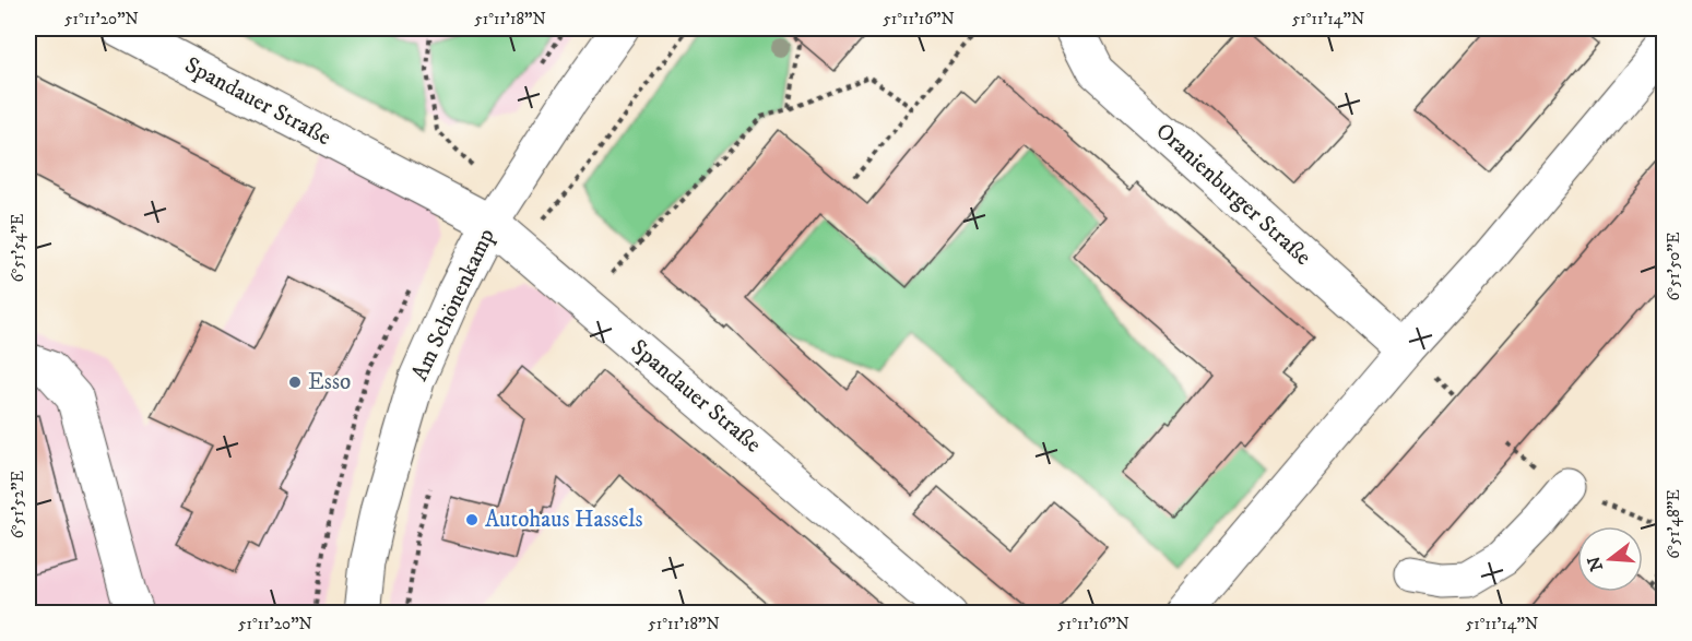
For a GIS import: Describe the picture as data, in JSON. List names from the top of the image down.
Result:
{
  "streets": {
    "street": ["Spandauer Straße", "Oranienburger Straße", "Am Schönenkamp"]
  },
  "crossings": [
    ["Spandauer Straße", "Am Schönenkamp"]
  ],
  "places": ["Esso", "Autohaus Hassels"],
  "north": "left",
  "coordinates": [
    "51°11'20\"N",
    "51°11'18\"N",
    "51°11'16\"N",
    "51°11'14\"N",
    "6°51'54\"E",
    "6°51'50\"E",
    "6°51'52\"E",
    "6°51'48\"E"
  ]
}
